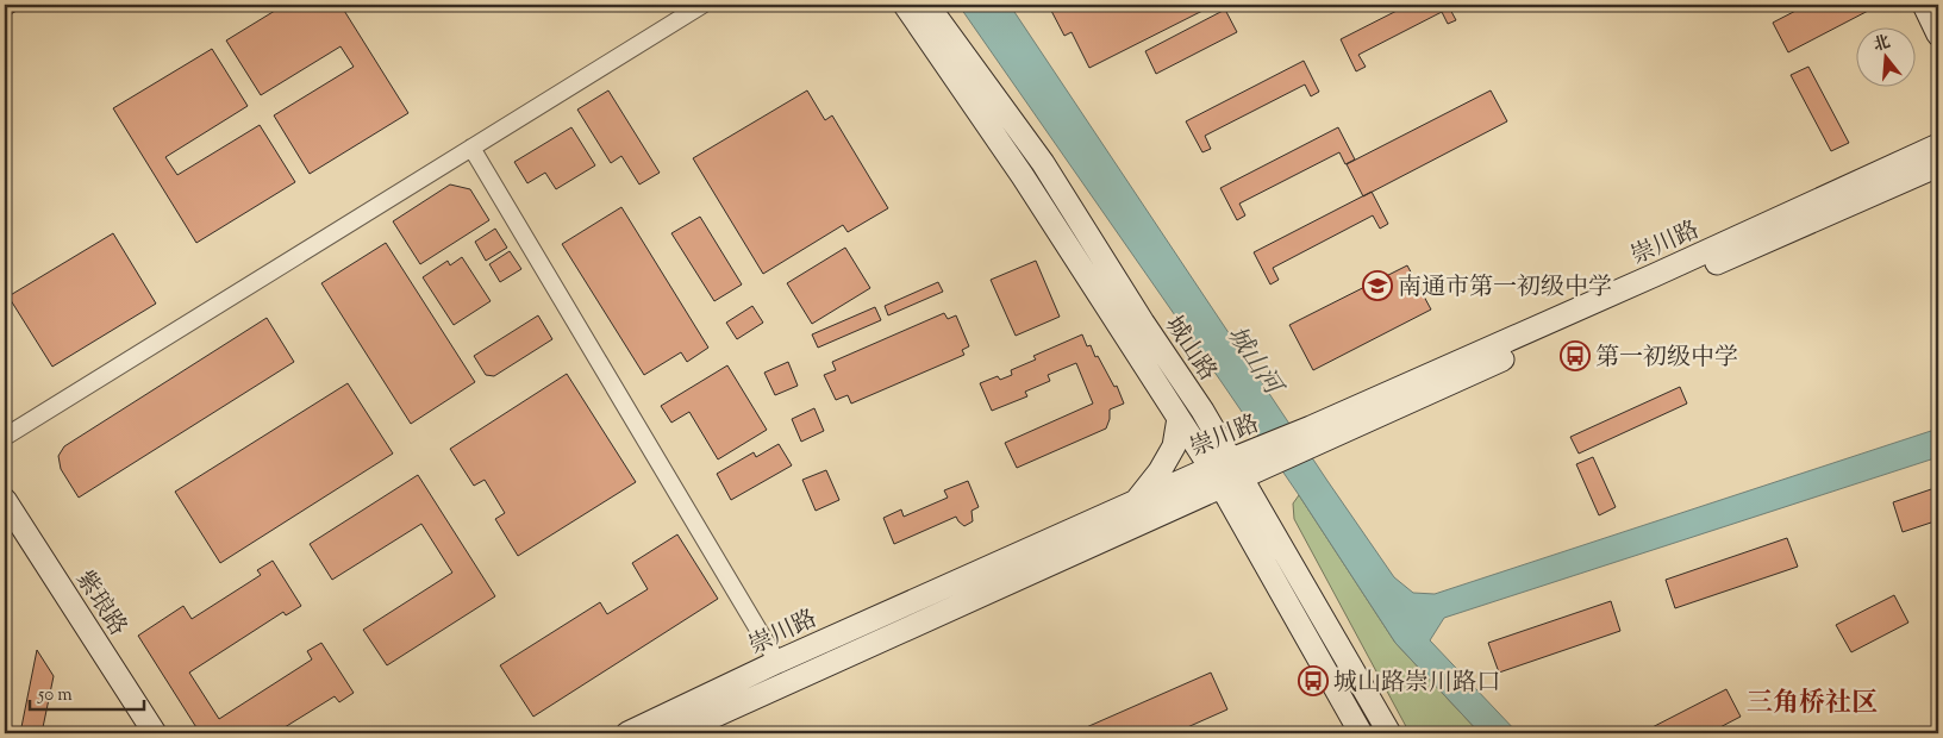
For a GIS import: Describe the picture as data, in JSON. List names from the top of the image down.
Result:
{
  "streets": {
    "main road": ["崇川路", "城山路", "紫琅路"]
  },
  "crossings": [
    ["崇川路", "城山路"]
  ],
  "districts": ["三角桥社区"],
  "water": ["城山河"],
  "places": {
    "school or university": ["南通市第一初级中学"],
    "bus stop": ["第一初级中学", "城山路崇川路口"]
  },
  "scale_bar": "50 m",
  "north": "top"
}
